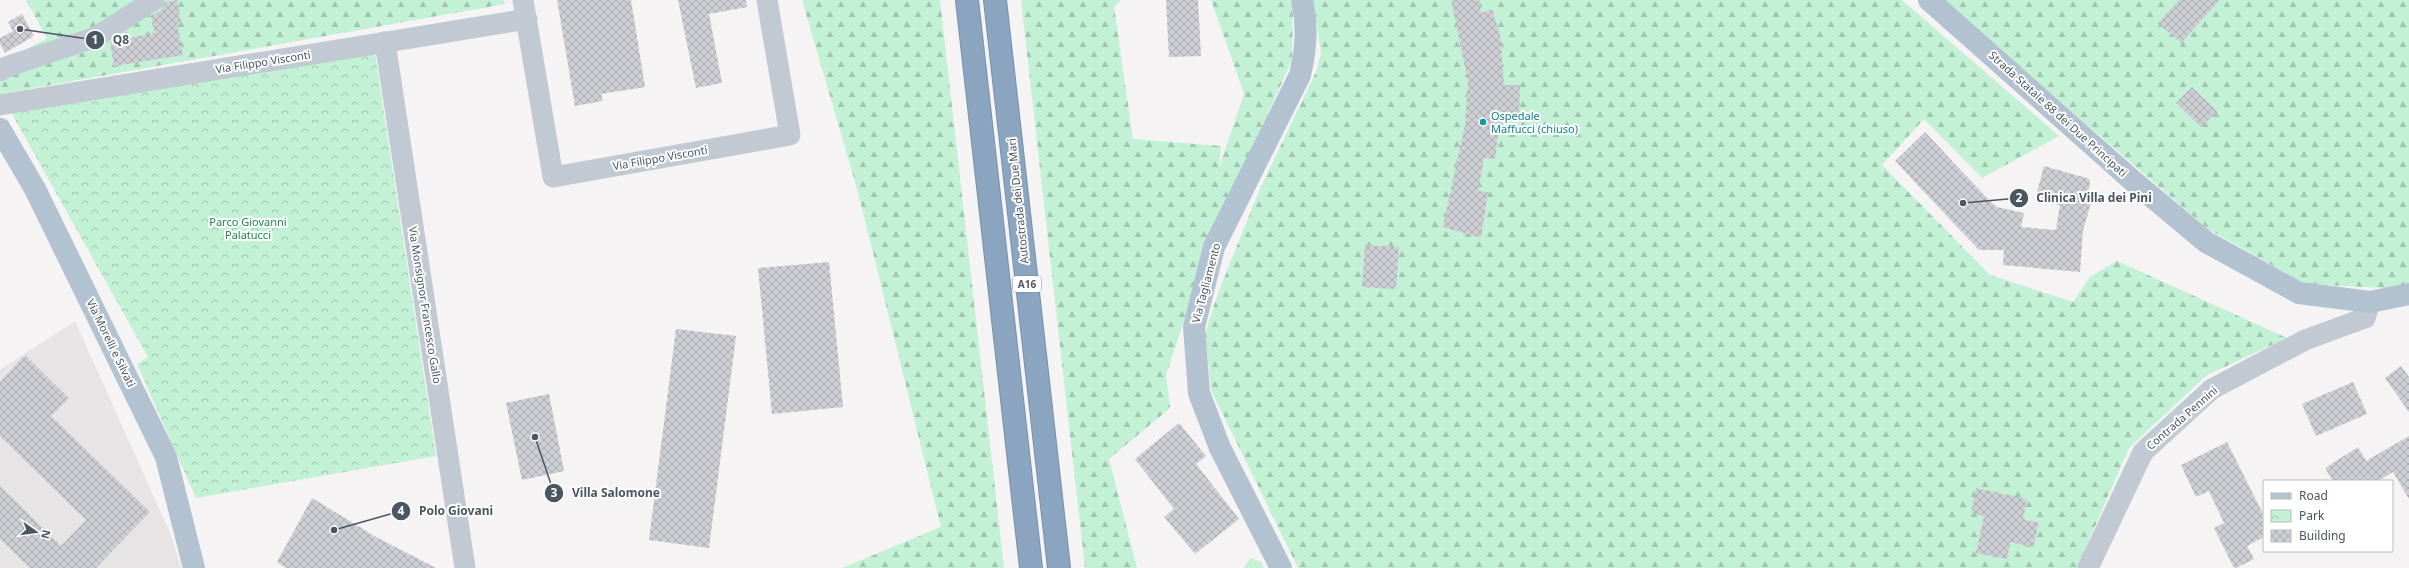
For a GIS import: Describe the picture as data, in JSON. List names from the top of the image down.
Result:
{
  "streets": {
    "highway": ["Autostrada dei Due Mari", "A16"],
    "main road": ["Strada Statale 88 dei Due Principati", "Via Tagliamento", "Via Morelli e Silvati"],
    "street": ["Via Filippo Visconti", "Via Monsignor Francesco Gallo", "Contrada Pennini"]
  },
  "crossings": [
    ["Via Filippo Visconti", "Via Monsignor Francesco Gallo"],
    ["Strada Statale 88 dei Due Principati", "Contrada Pennini"]
  ],
  "parks": ["Parco Giovanni Palatucci"],
  "places": [
    "Q8",
    "Ospedale Maffucci (chiuso)",
    "Clinica Villa dei Pini",
    "Villa Salomone",
    "Polo Giovani"
  ],
  "legend": ["Road", "Park", "Building"],
  "north": "right"
}
